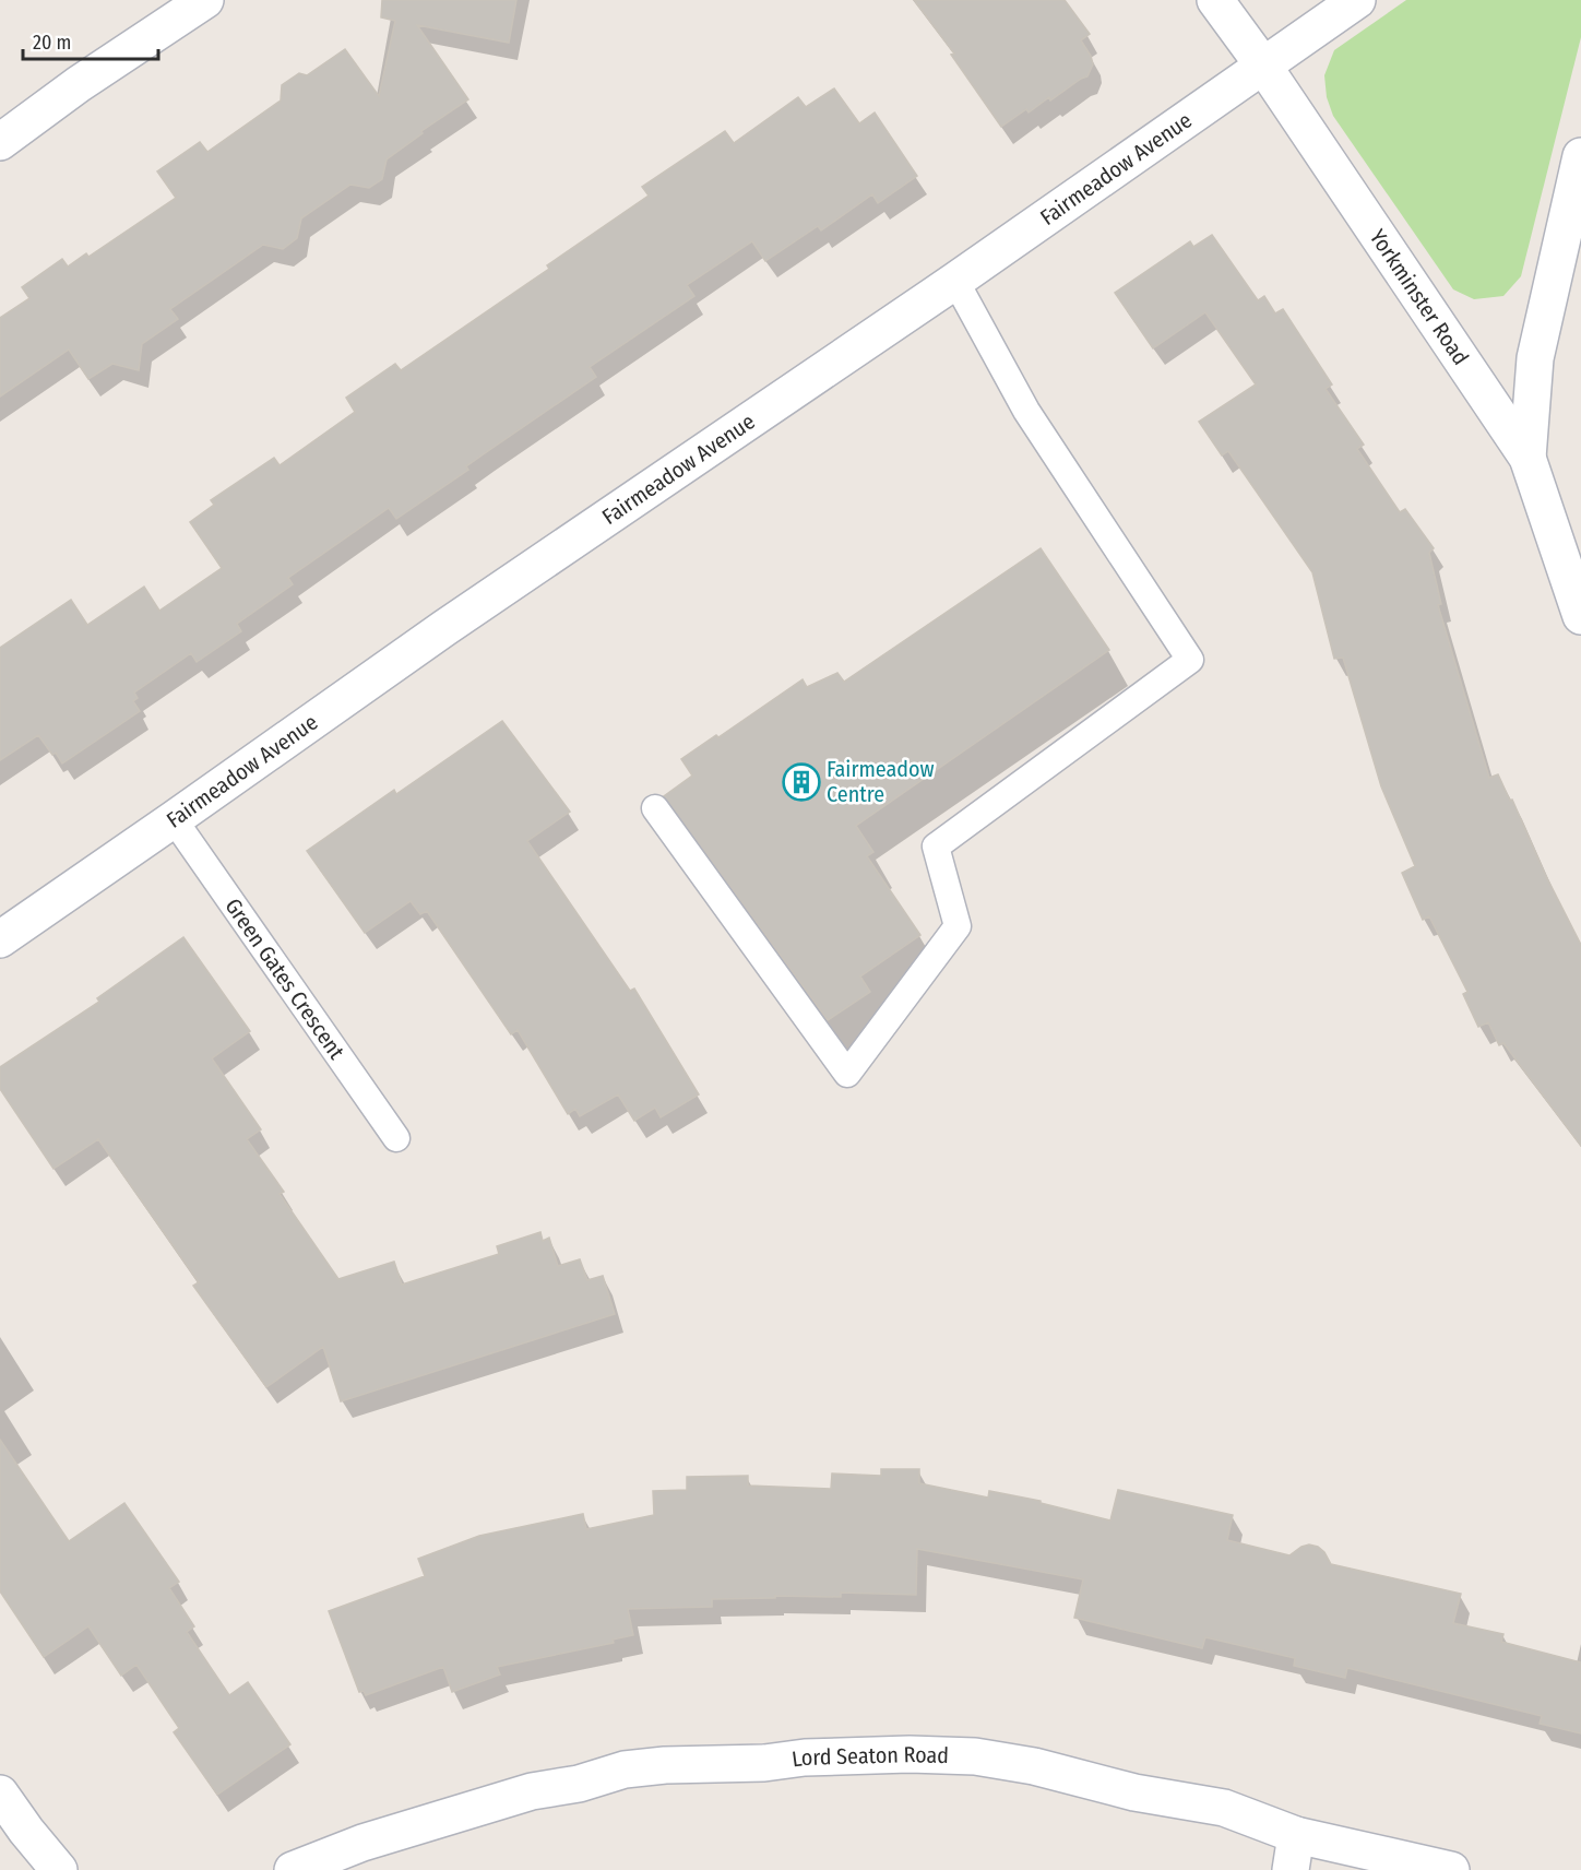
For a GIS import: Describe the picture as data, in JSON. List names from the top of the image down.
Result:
{
  "streets": {
    "street": ["Fairmeadow Avenue", "Yorkminster Road", "Lord Seaton Road"],
    "lane": ["Green Gates Crescent"]
  },
  "crossings": [
    ["Fairmeadow Avenue", "Yorkminster Road"],
    ["Fairmeadow Avenue", "Green Gates Crescent"]
  ],
  "places": {
    "building": ["Fairmeadow Centre"]
  },
  "scale_bar": "20 m"
}
